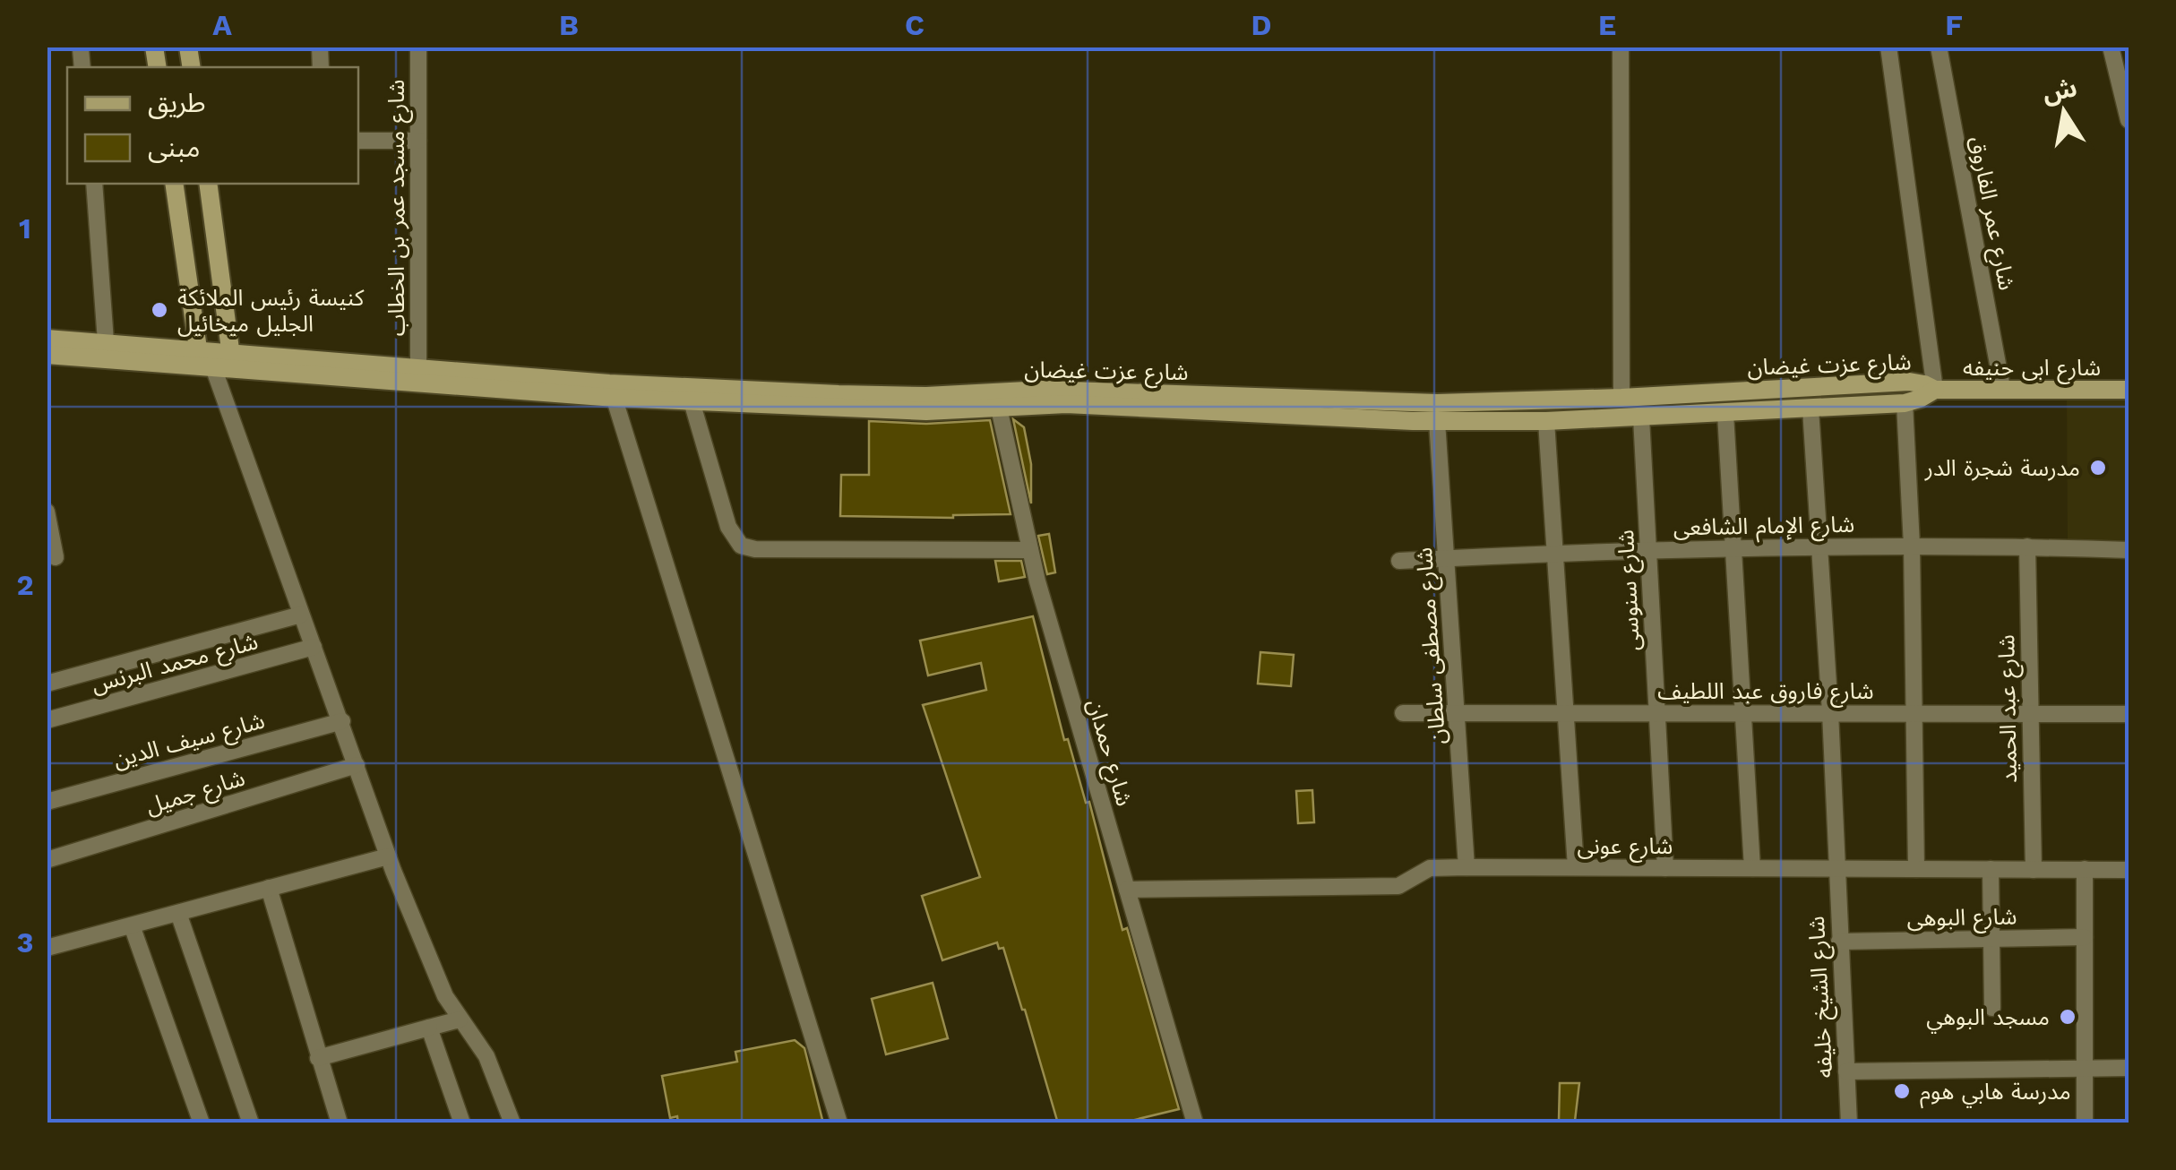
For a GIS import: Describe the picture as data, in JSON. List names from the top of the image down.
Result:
{
  "streets": {
    "street": [
      "شارع مسجد عمر بن الخطاب",
      "شارع عمر الفاروق",
      "شارع عزت غيضان",
      "شارع ابى حنيفه",
      "شارع الإمام الشافعى",
      "شارع سنوسى",
      "شارع مصطفى سلطان",
      "شارع محمد البرنس",
      "شارع فاروق عبد اللطيف",
      "شارع عبد الحميد",
      "شارع سيف الدين",
      "شارع حمدان",
      "شارع جميل",
      "شارع عونى",
      "شارع البوهى",
      "شارع الشيخ خليفه"
    ]
  },
  "crossings": [
    ["شارع مسجد عمر بن الخطاب", "شارع عزت غيضان"],
    ["شارع عمر الفاروق", "شارع ابى حنيفه"],
    ["شارع عزت غيضان", "شارع ابى حنيفه"],
    ["شارع عزت غيضان", "شارع سنوسى"],
    ["شارع عزت غيضان", "شارع مصطفى سلطان"],
    ["شارع عزت غيضان", "شارع حمدان"],
    ["شارع عزت غيضان", "شارع الشيخ خليفه"],
    ["شارع الإمام الشافعى", "شارع سنوسى"],
    ["شارع الإمام الشافعى", "شارع مصطفى سلطان"],
    ["شارع الإمام الشافعى", "شارع عبد الحميد"],
    ["شارع الإمام الشافعى", "شارع الشيخ خليفه"],
    ["شارع سنوسى", "شارع فاروق عبد اللطيف"],
    ["شارع سنوسى", "شارع عونى"],
    ["شارع مصطفى سلطان", "شارع فاروق عبد اللطيف"],
    ["شارع مصطفى سلطان", "شارع عونى"],
    ["شارع فاروق عبد اللطيف", "شارع عبد الحميد"],
    ["شارع فاروق عبد اللطيف", "شارع الشيخ خليفه"],
    ["شارع عبد الحميد", "شارع عونى"],
    ["شارع حمدان", "شارع عونى"],
    ["شارع عونى", "شارع الشيخ خليفه"],
    ["شارع البوهى", "شارع الشيخ خليفه"]
  ],
  "places": [
    "كنيسة رئيس الملائكة الجليل ميخائيل",
    "مدرسة شجرة الدر",
    "مسجد البوهي",
    "مدرسة هابي هوم"
  ],
  "legend": ["طريق", "مبنى"],
  "north": "top",
  "grid": {
    "columns": [
      "A",
      "B",
      "C",
      "D",
      "E",
      "F"
    ],
    "rows": ["1", "2", "3"]
  }
}
